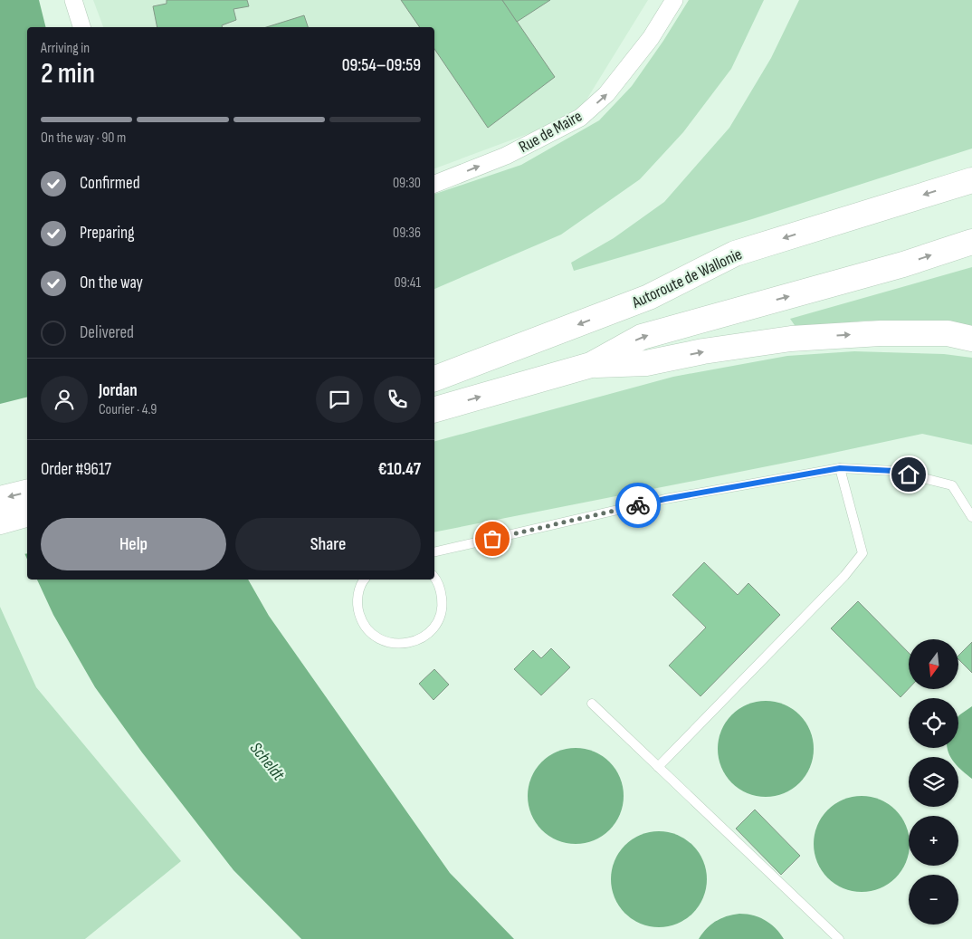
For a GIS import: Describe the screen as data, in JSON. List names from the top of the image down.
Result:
{
  "streets": {
    "highway": ["Autoroute de Wallonie"],
    "street": ["Rue de Maire"]
  },
  "one_way": ["Rue de Maire"],
  "water": ["Scheldt"],
  "north": "bottom",
  "page": {
    "heading": ["2 min", "Arriving in", "09:54–09:59"],
    "panel": [
      "Jordan",
      "Courier · 4.9",
      "Order #9617",
      "€10.47"
    ],
    "bar": "On the way · 90 m",
    "list": [
      ["Confirmed", "09:30"],
      ["Preparing", "09:36"],
      ["On the way", "09:41"],
      "Delivered"
    ],
    "buttons": ["Help", "Share"],
    "map_buttons": ["+", "−"]
  }
}
